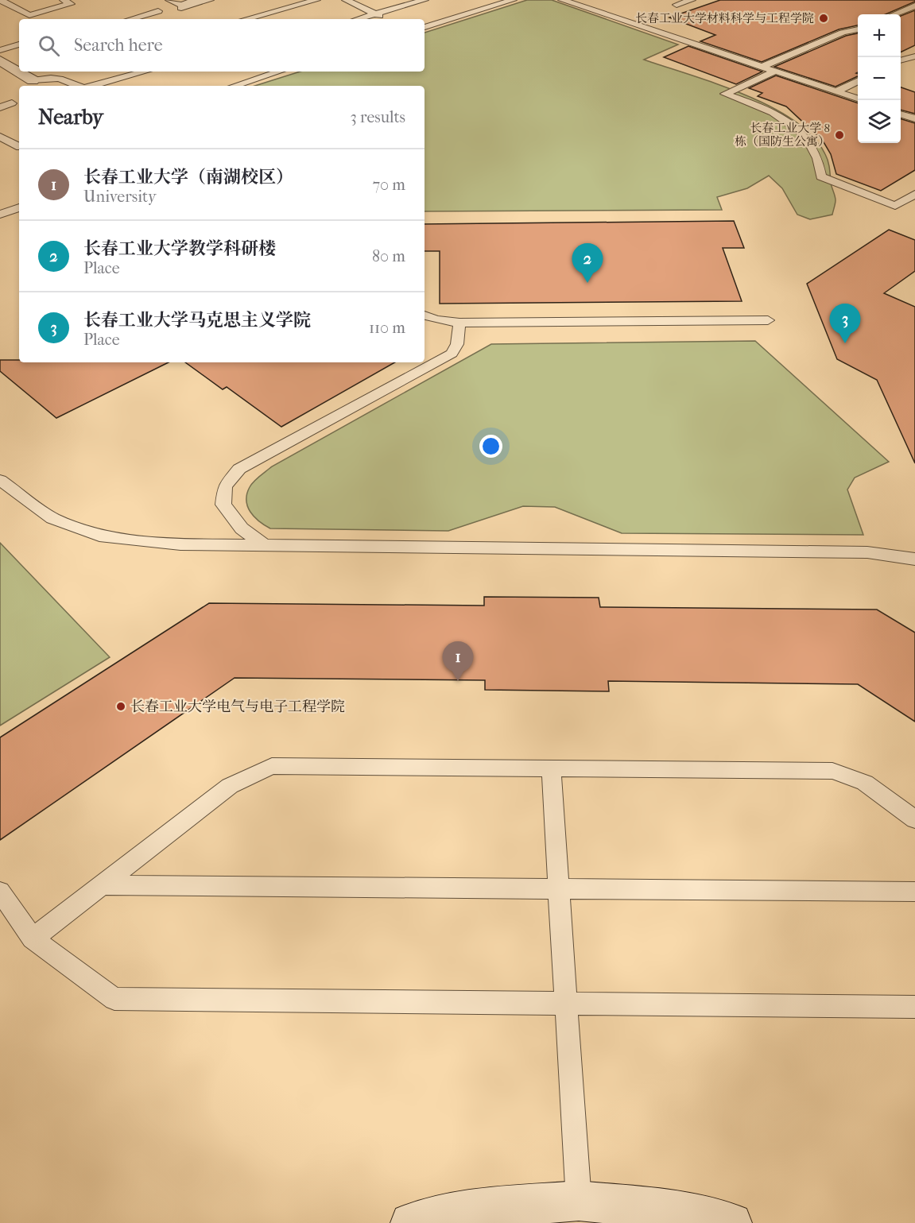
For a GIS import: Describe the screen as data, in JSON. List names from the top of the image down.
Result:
{
  "places": ["长春工业大学材料科学与工程学院", "长春工业大学 8 栋（国防生公寓）", "长春工业大学电气与电子工程学院"],
  "page": {
    "map_buttons": ["+", "−"],
    "search": "Search here",
    "heading": ["Nearby", "3 results"],
    "list": [
      {
        "mark": "1",
        "name": "长春工业大学（南湖校区）",
        "note": "University",
        "value": "70 m"
      },
      {
        "mark": "2",
        "name": "长春工业大学教学科研楼",
        "note": "Place",
        "value": "80 m"
      },
      {
        "mark": "3",
        "name": "长春工业大学马克思主义学院",
        "note": "Place",
        "value": "110 m"
      }
    ],
    "pins": ["2", "3", "1"]
  }
}
